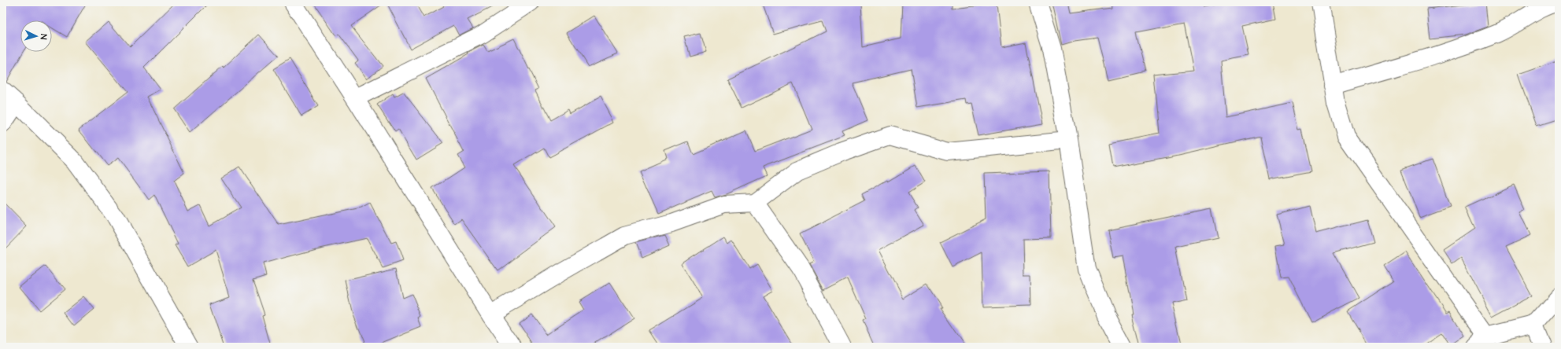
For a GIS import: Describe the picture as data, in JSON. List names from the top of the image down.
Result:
{
  "north": "right"
}
